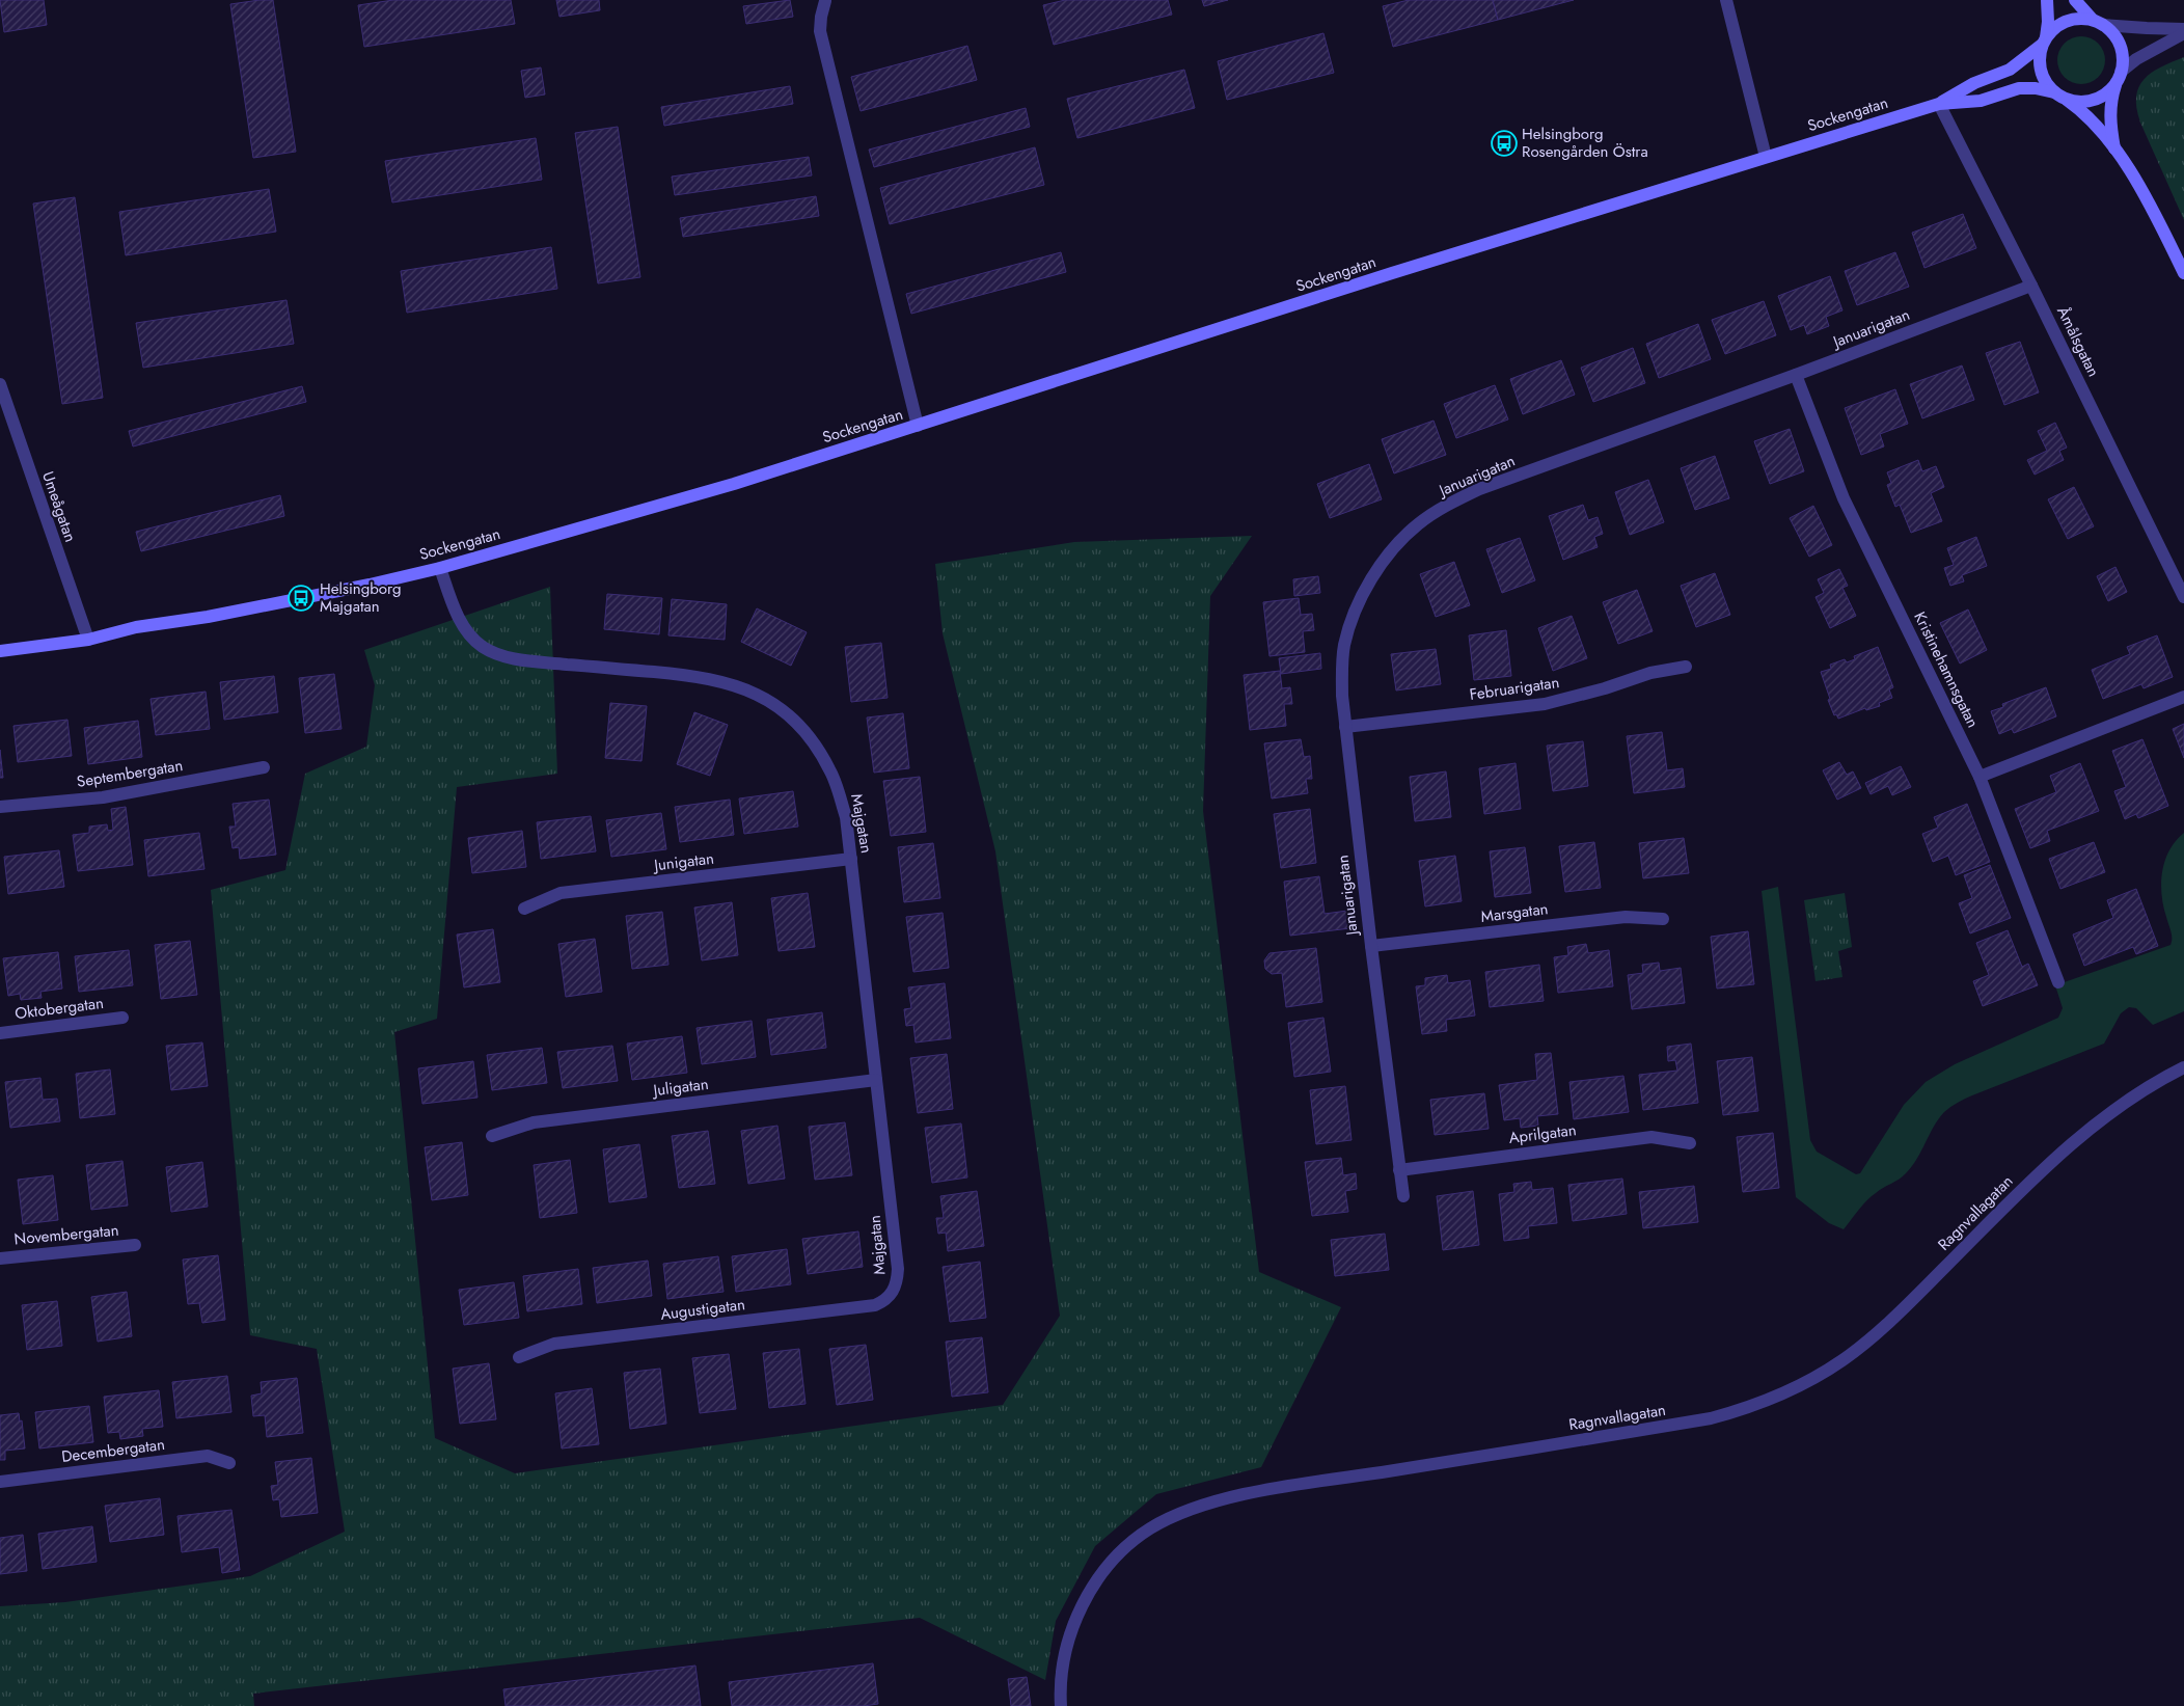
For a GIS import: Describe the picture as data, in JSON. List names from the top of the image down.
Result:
{
  "streets": {
    "street": [
      "Sockengatan",
      "Januarigatan",
      "Åmålsgatan",
      "Umeågatan",
      "Kristinehamnsgatan",
      "Februarigatan",
      "Septembergatan",
      "Majgatan",
      "Junigatan",
      "Marsgatan",
      "Oktobergatan",
      "Juligatan",
      "Aprilgatan",
      "Ragnvallagatan",
      "Novembergatan",
      "Augustigatan",
      "Decembergatan"
    ]
  },
  "crossings": [
    ["Sockengatan", "Åmålsgatan"],
    ["Sockengatan", "Umeågatan"],
    ["Sockengatan", "Majgatan"],
    ["Januarigatan", "Åmålsgatan"],
    ["Januarigatan", "Kristinehamnsgatan"],
    ["Januarigatan", "Februarigatan"],
    ["Januarigatan", "Marsgatan"],
    ["Januarigatan", "Aprilgatan"],
    ["Majgatan", "Junigatan"],
    ["Majgatan", "Juligatan"],
    ["Majgatan", "Augustigatan"]
  ],
  "places": {
    "bus stop": ["Helsingborg Rosengården Östra", "Helsingborg Majgatan"]
  }
}
